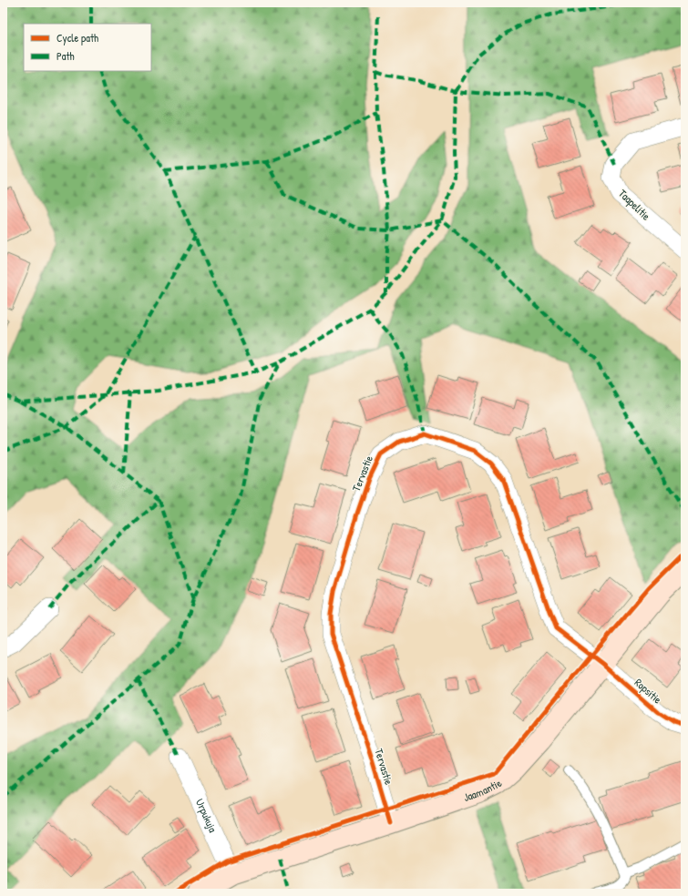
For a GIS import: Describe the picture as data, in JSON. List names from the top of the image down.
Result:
{
  "streets": {
    "street": [
      "Taapelitie",
      "Tervastie",
      "Ropsitie",
      "Jaamantie",
      "Urpukuja"
    ]
  },
  "crossings": [
    ["Tervastie", "Ropsitie"],
    ["Tervastie", "Jaamantie"],
    ["Ropsitie", "Jaamantie"],
    ["Jaamantie", "Urpukuja"]
  ],
  "legend": ["Cycle path", "Path"]
}
